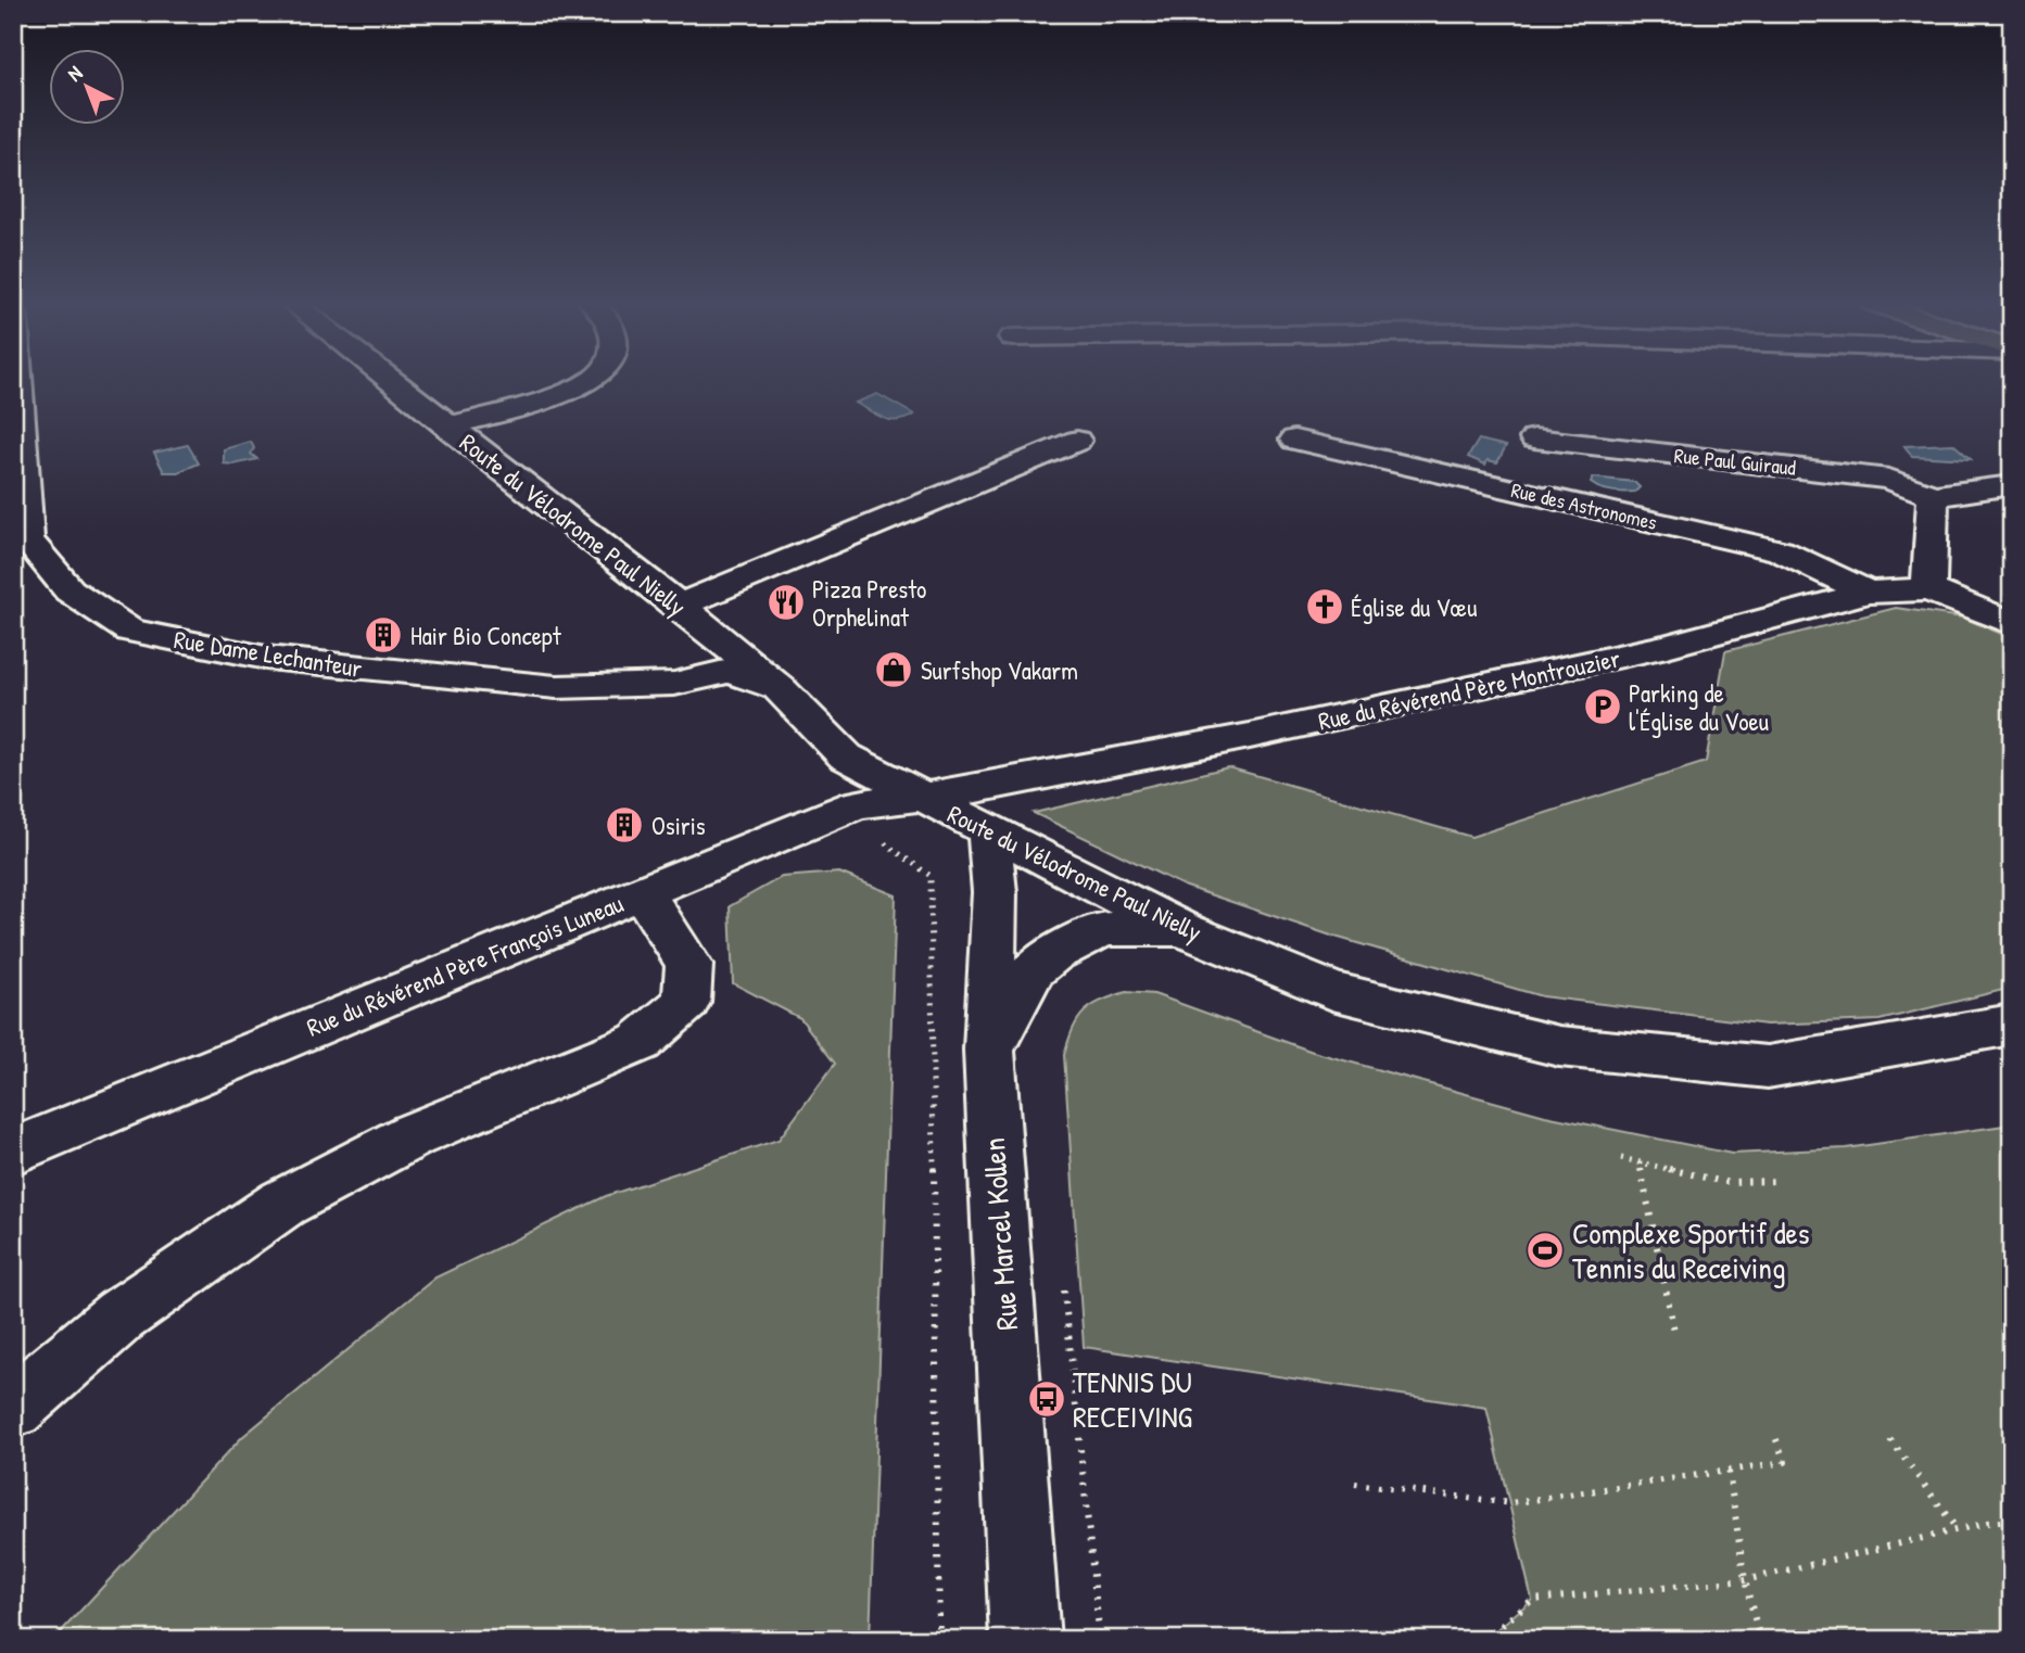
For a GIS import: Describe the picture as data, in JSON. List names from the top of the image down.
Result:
{
  "streets": {
    "street": [
      "Rue Paul Guiraud",
      "Rue des Astronomes",
      "Route du Vélodrome Paul Nielly",
      "Rue Dame Lechanteur",
      "Rue du Révérend Père Montrouzier",
      "Rue du Révérend Père François Luneau",
      "Rue Marcel Kollen"
    ]
  },
  "crossings": [
    ["Rue des Astronomes", "Rue du Révérend Père Montrouzier"],
    ["Route du Vélodrome Paul Nielly", "Rue Dame Lechanteur"],
    ["Route du Vélodrome Paul Nielly", "Rue du Révérend Père Montrouzier"],
    ["Route du Vélodrome Paul Nielly", "Rue du Révérend Père François Luneau"],
    ["Route du Vélodrome Paul Nielly", "Rue Marcel Kollen"],
    ["Rue du Révérend Père Montrouzier", "Rue du Révérend Père François Luneau"]
  ],
  "places": {
    "restaurant": ["Pizza Presto Orphelinat"],
    "church": ["Église du Vœu"],
    "building": ["Hair Bio Concept", "Osiris"],
    "shop": ["Surfshop Vakarm"],
    "parking": ["Parking de l'Église du Voeu"],
    "sports": ["Complexe Sportif des Tennis du Receiving"],
    "bus stop": ["TENNIS DU RECEIVING"]
  },
  "north": "top left"
}
